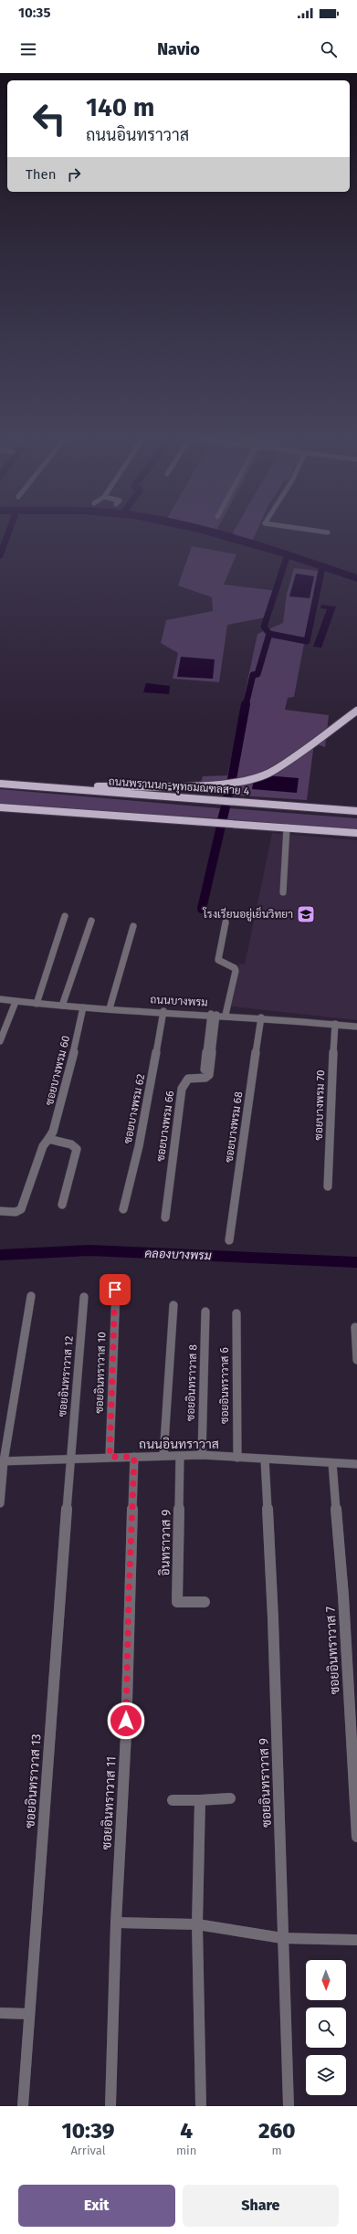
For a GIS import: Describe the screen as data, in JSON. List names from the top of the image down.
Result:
{
  "streets": {
    "main road": ["ถนนพรานนก-พุทธมณฑลสาย 4"],
    "street": [
      "ถนนบางพรม",
      "ซอยบางพรม 60",
      "ซอยบางพรม 70",
      "ซอยบางพรม 62",
      "ซอยบางพรม 66",
      "ซอยบางพรม 68",
      "ซอยอินทราวาส 10",
      "ซอยอินทราวาส 12",
      "ซอยอินทราวาส 8",
      "ซอยอินทราวาส 6",
      "ถนนอินทราวาส",
      "อินทราวาส 9",
      "ซอยอินทราวาส 7",
      "ซอยอินทราวาส 13",
      "ซอยอินทราวาส 9",
      "ซอยอินทราวาส 11"
    ]
  },
  "crossings": [
    ["ถนนบางพรม", "ซอยบางพรม 60"],
    ["ถนนบางพรม", "ซอยบางพรม 70"],
    ["ถนนบางพรม", "ซอยบางพรม 62"],
    ["ถนนบางพรม", "ซอยบางพรม 66"],
    ["ถนนบางพรม", "ซอยบางพรม 68"],
    ["ซอยอินทราวาส 10", "ถนนอินทราวาส"],
    ["ซอยอินทราวาส 12", "ถนนอินทราวาส"],
    ["ซอยอินทราวาส 12", "ซอยอินทราวาส 13"],
    ["ซอยอินทราวาส 8", "ถนนอินทราวาส"],
    ["ซอยอินทราวาส 6", "ถนนอินทราวาส"],
    ["ถนนอินทราวาส", "อินทราวาส 9"],
    ["ถนนอินทราวาส", "ซอยอินทราวาส 7"],
    ["ถนนอินทราวาส", "ซอยอินทราวาส 13"],
    ["ถนนอินทราวาส", "ซอยอินทราวาส 9"],
    ["ถนนอินทราวาส", "ซอยอินทราวาส 11"]
  ],
  "water": ["คลองบางพรม"],
  "places": {
    "school or university": ["โรงเรียนอยู่เย็นวิทยา"]
  },
  "north": "bottom",
  "page": {
    "status": "10:35",
    "header": "Navio",
    "turn": ["140 m", "ถนนอินทราวาส"],
    "then": "Then",
    "eta": [
      "10:39",
      "Arrival",
      "4",
      "min",
      "260",
      "m"
    ],
    "buttons": ["Exit", "Share"]
  }
}
